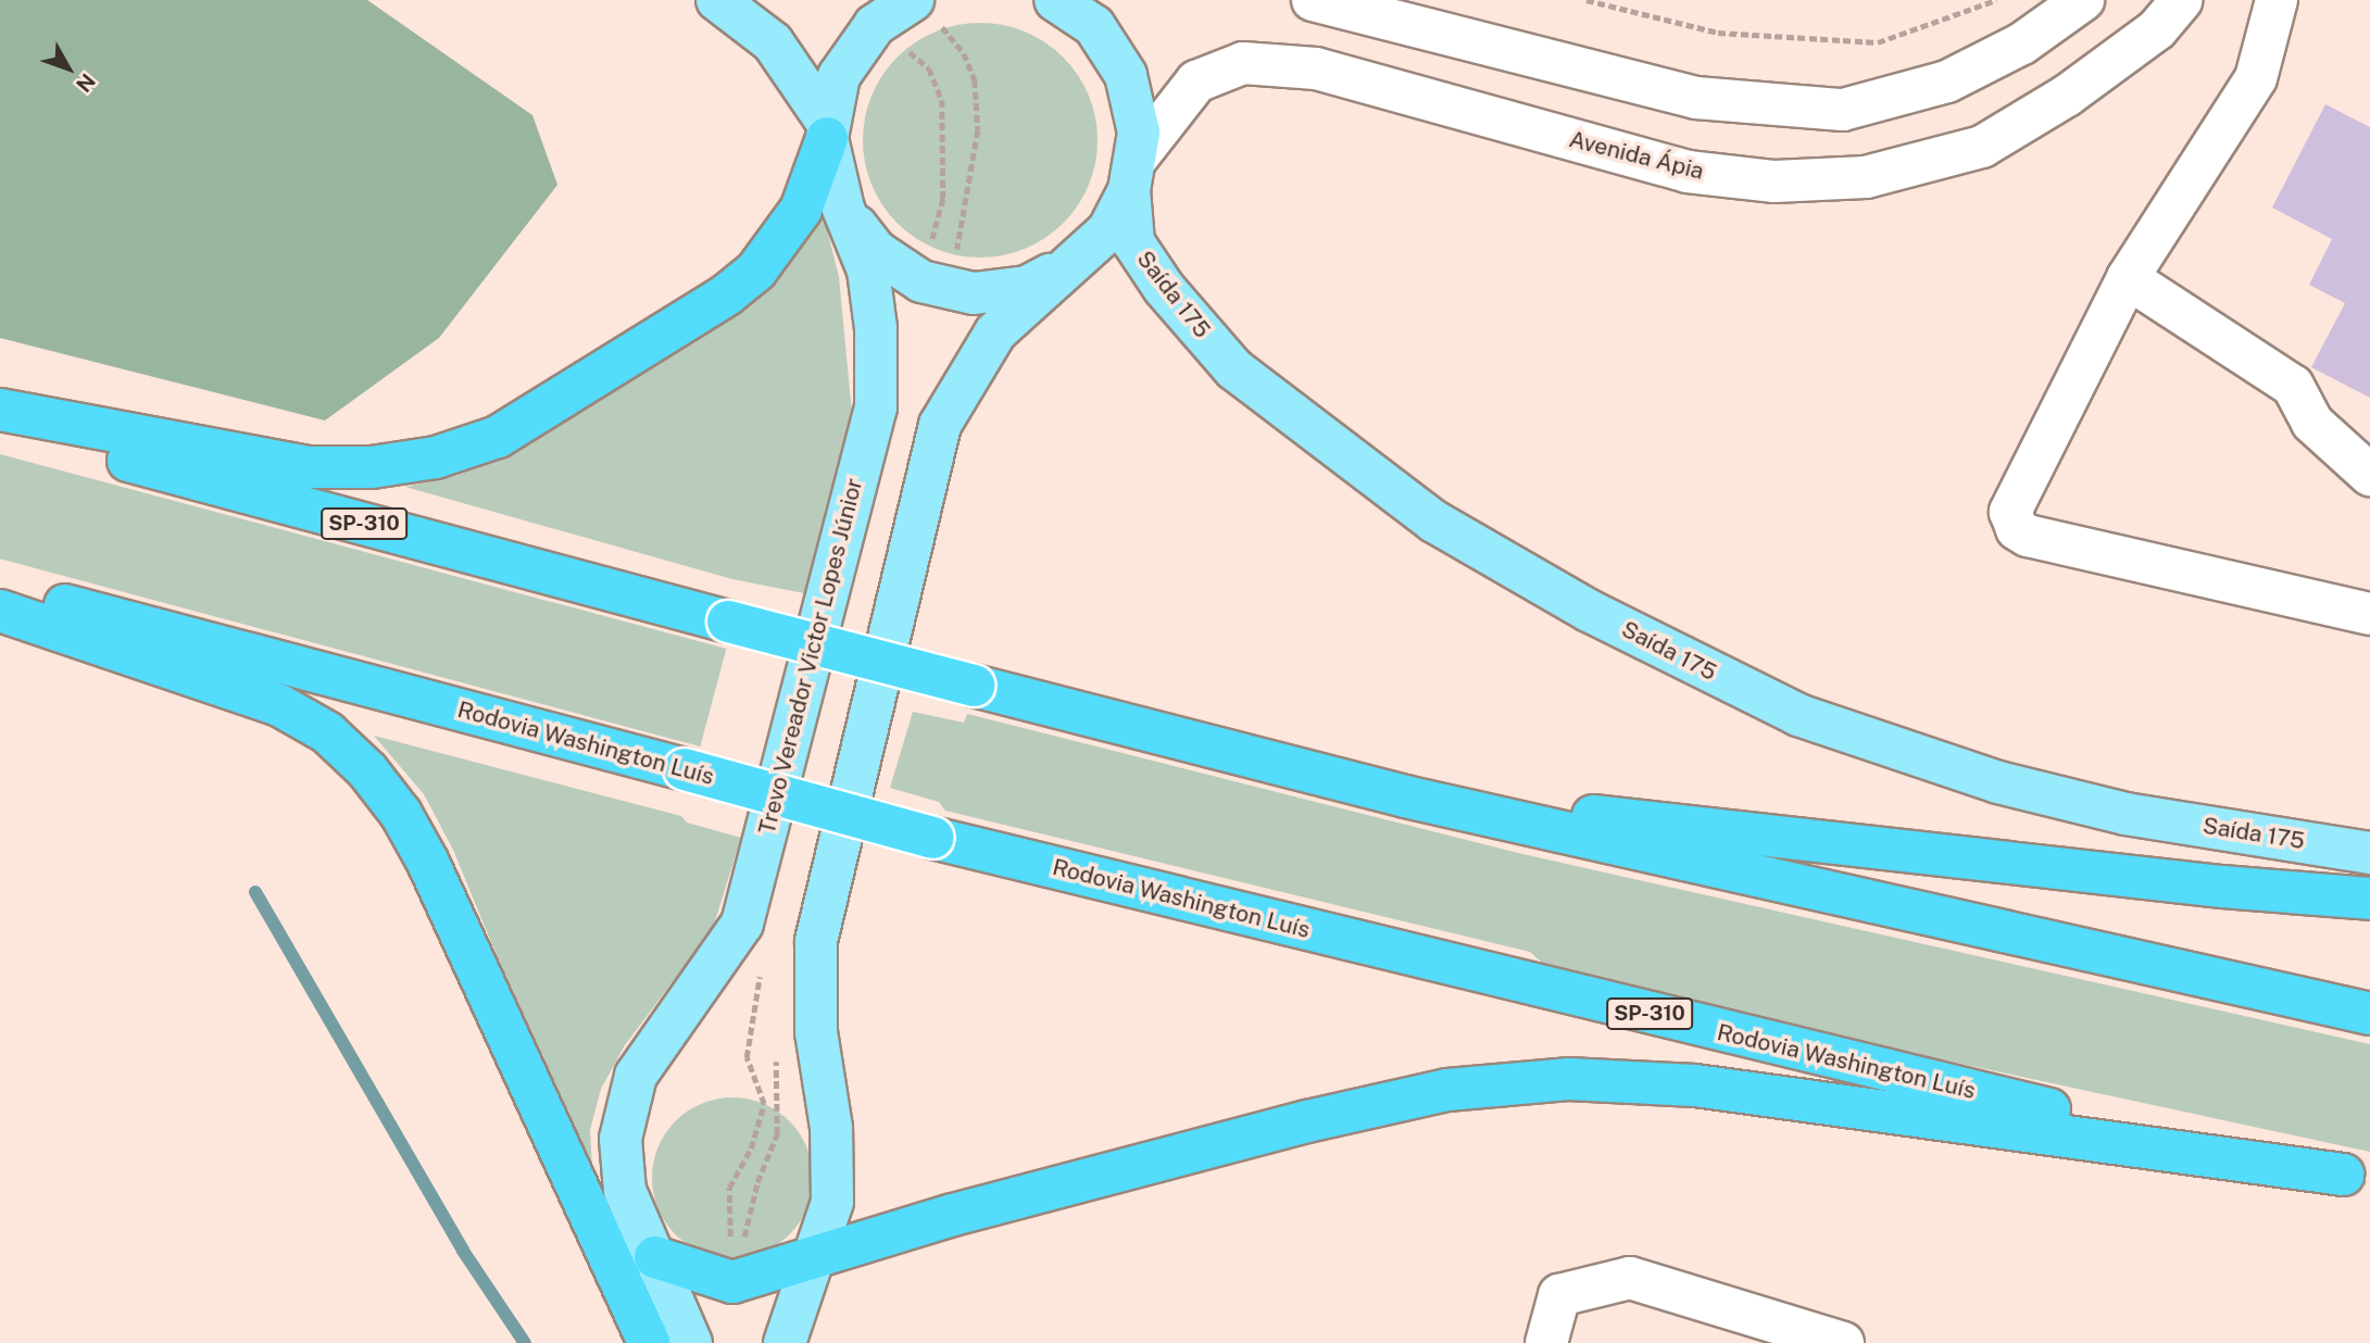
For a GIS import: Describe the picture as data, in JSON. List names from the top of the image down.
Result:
{
  "streets": {
    "highway": ["SP-310", "Rodovia Washington Luís"],
    "main road": ["Saída 175", "Trevo Vereador Victor Lopes Júnior"],
    "street": ["Avenida Ápia"]
  },
  "crossings": [
    ["Avenida Ápia", "Saída 175"],
    ["Avenida Ápia", "Trevo Vereador Victor Lopes Júnior"],
    ["Saída 175", "Trevo Vereador Victor Lopes Júnior"]
  ],
  "north": "bottom right"
}
